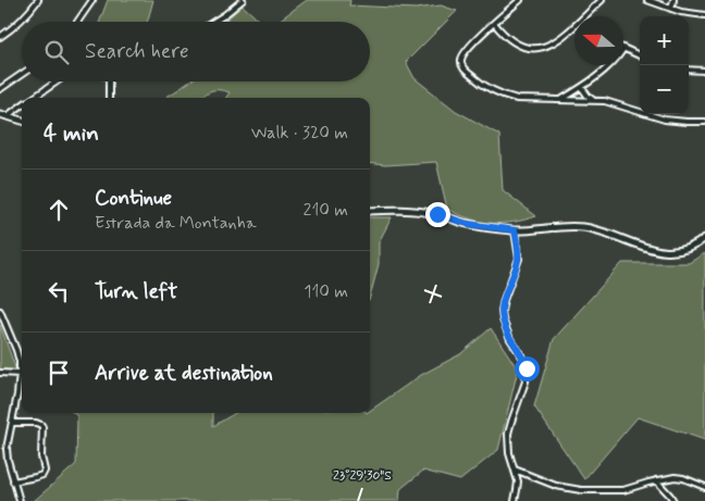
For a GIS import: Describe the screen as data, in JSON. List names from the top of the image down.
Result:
{
  "north": "left",
  "page": {
    "map_buttons": ["+", "−"],
    "search": "Search here",
    "heading": ["4 min", "Walk · 320 m"],
    "list": [
      ["Continue", "Estrada da Montanha", "210 m"],
      ["Turn left", "110 m"],
      "Arrive at destination"
    ]
  },
  "coordinates": ["23°29'30\"S"]
}
